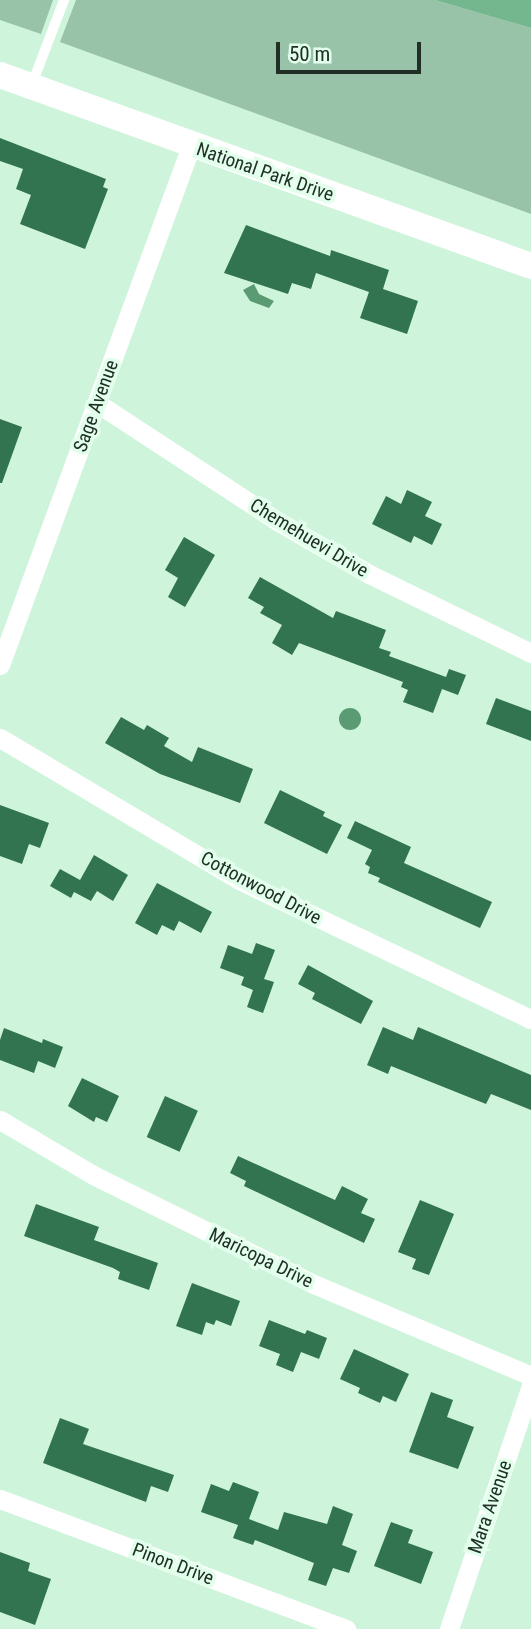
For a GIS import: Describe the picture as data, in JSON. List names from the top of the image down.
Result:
{
  "streets": {
    "street": [
      "National Park Drive",
      "Sage Avenue",
      "Chemehuevi Drive",
      "Cottonwood Drive",
      "Maricopa Drive",
      "Mara Avenue",
      "Pinon Drive"
    ]
  },
  "crossings": [
    ["National Park Drive", "Sage Avenue"],
    ["Sage Avenue", "Chemehuevi Drive"]
  ],
  "scale_bar": "50 m"
}
